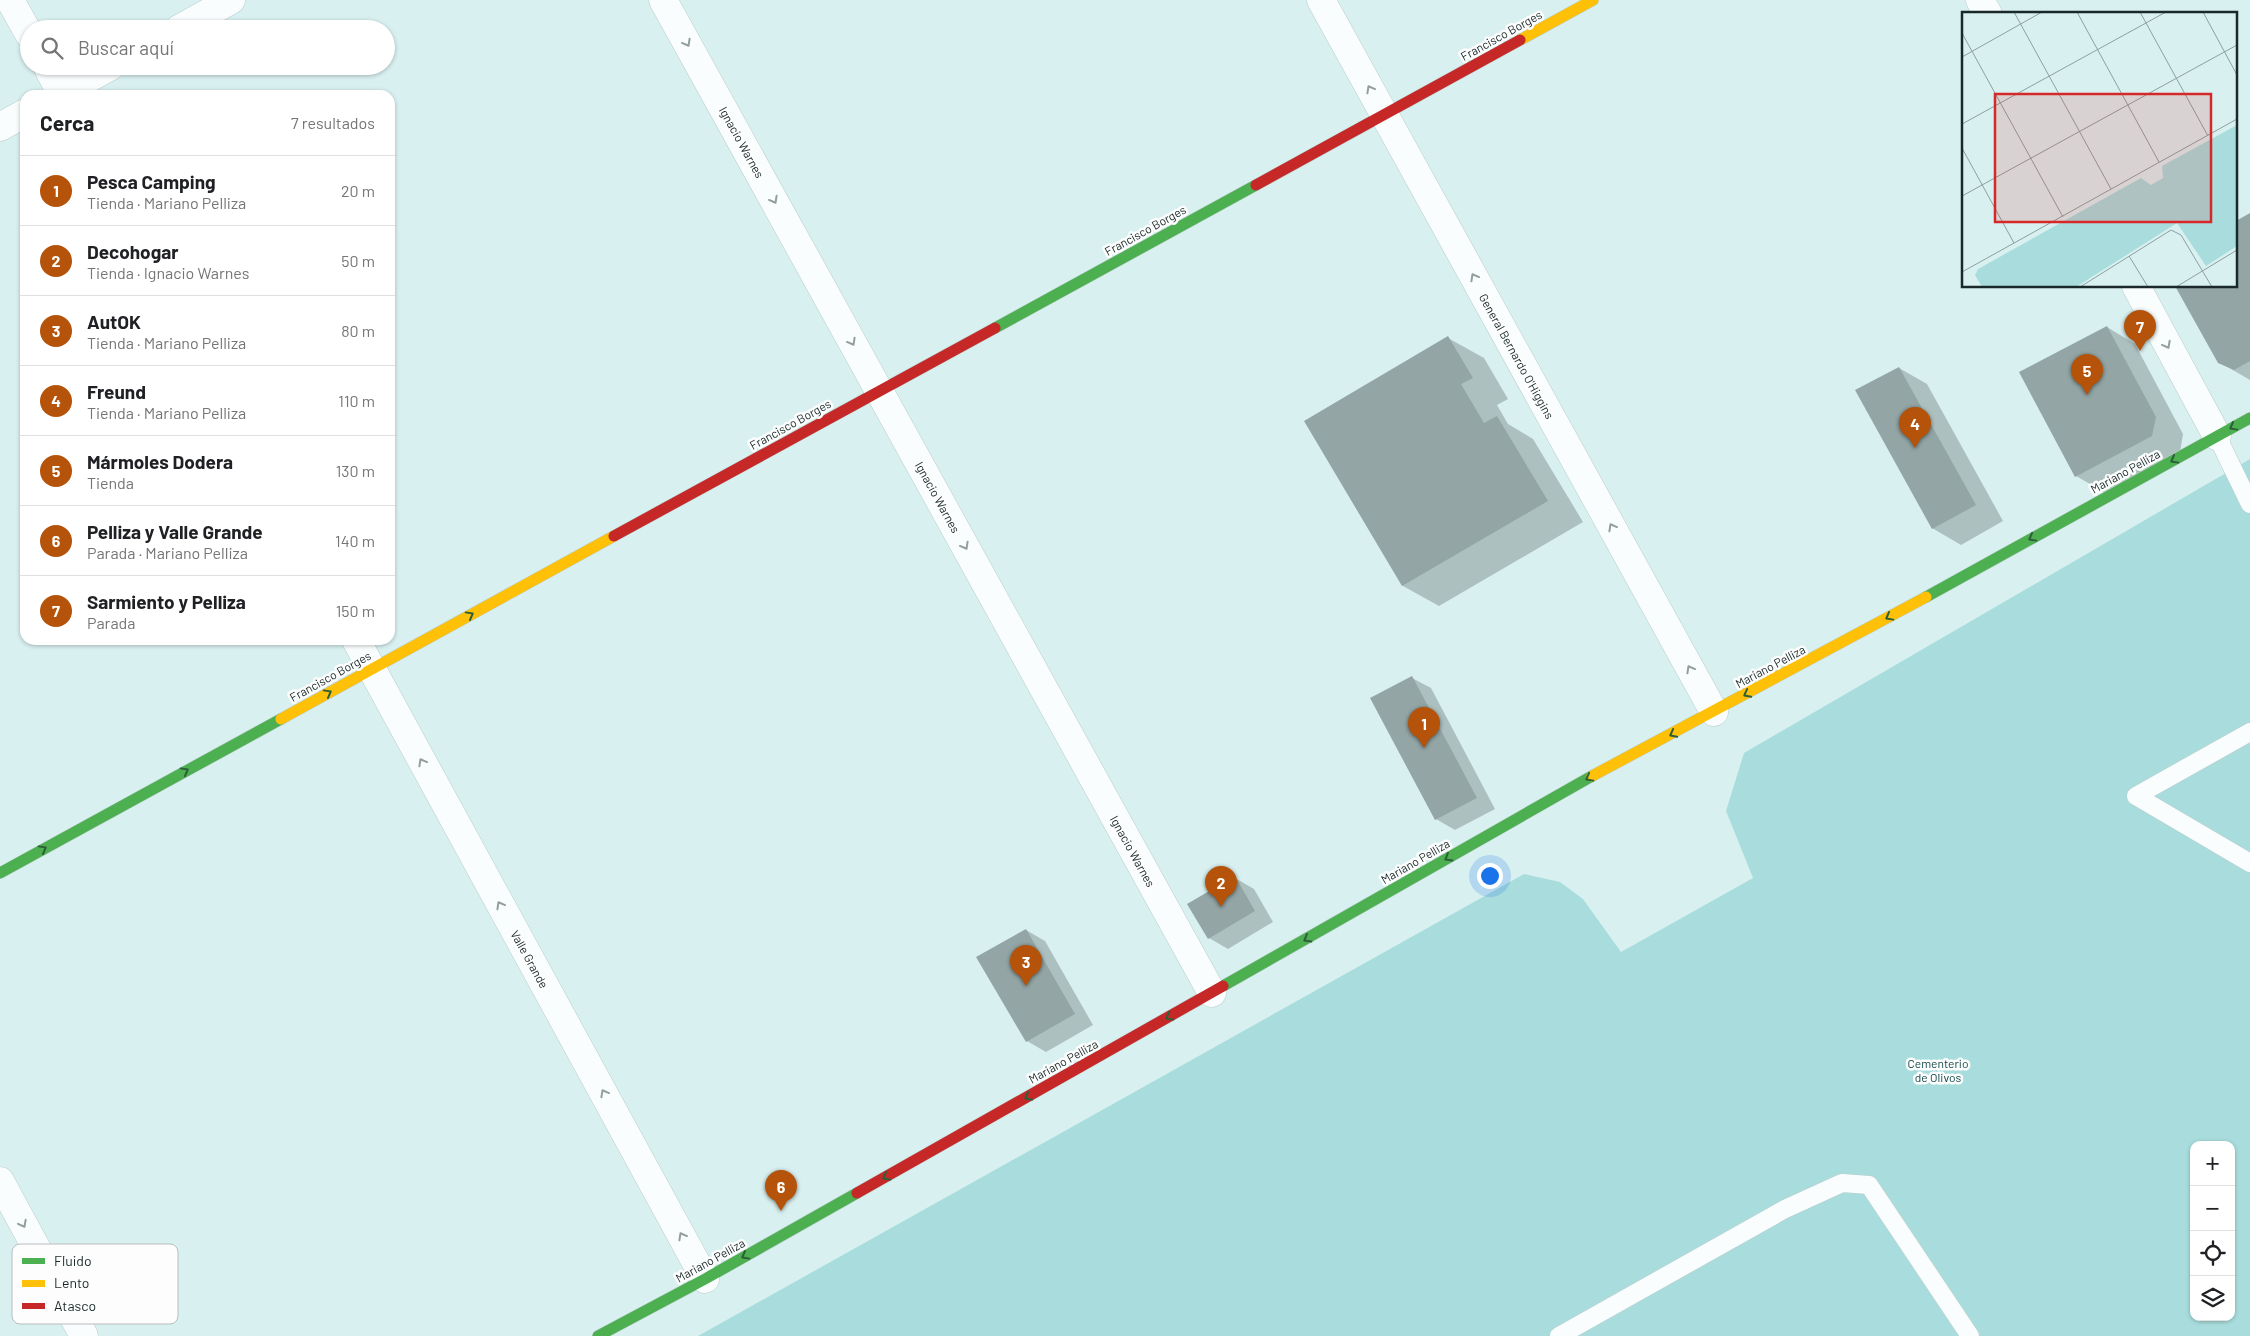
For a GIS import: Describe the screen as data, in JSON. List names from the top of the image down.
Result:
{
  "streets": {
    "street": [
      "Francisco Borges",
      "Ignacio Warnes",
      "General Bernardo O'Higgins",
      "Mariano Pelliza",
      "Valle Grande"
    ]
  },
  "crossings": [
    ["Francisco Borges", "Ignacio Warnes"],
    ["Francisco Borges", "General Bernardo O'Higgins"],
    ["Francisco Borges", "Valle Grande"],
    ["Ignacio Warnes", "Mariano Pelliza"],
    ["General Bernardo O'Higgins", "Mariano Pelliza"],
    ["Mariano Pelliza", "Valle Grande"]
  ],
  "one_way": [
    "Francisco Borges",
    "Ignacio Warnes",
    "General Bernardo O'Higgins",
    "Mariano Pelliza",
    "Valle Grande"
  ],
  "parks": ["Cementerio de Olivos"],
  "legend": ["Fluido", "Lento", "Atasco"],
  "page": {
    "search": "Buscar aquí",
    "heading": ["Cerca", "7 resultados"],
    "list": [
      {
        "mark": "1",
        "name": "Pesca Camping",
        "note": "Tienda · Mariano Pelliza",
        "value": "20 m"
      },
      {
        "mark": "2",
        "name": "Decohogar",
        "note": "Tienda · Ignacio Warnes",
        "value": "50 m"
      },
      {
        "mark": "3",
        "name": "AutOK",
        "note": "Tienda · Mariano Pelliza",
        "value": "80 m"
      },
      {
        "mark": "4",
        "name": "Freund",
        "note": "Tienda · Mariano Pelliza",
        "value": "110 m"
      },
      {
        "mark": "5",
        "name": "Mármoles Dodera",
        "note": "Tienda",
        "value": "130 m"
      },
      {
        "mark": "6",
        "name": "Pelliza y Valle Grande",
        "note": "Parada · Mariano Pelliza",
        "value": "140 m"
      },
      {
        "mark": "7",
        "name": "Sarmiento y Pelliza",
        "note": "Parada",
        "value": "150 m"
      }
    ],
    "pins": [
      "7",
      "5",
      "4",
      "1",
      "2",
      "3",
      "6"
    ],
    "map_buttons": ["+", "−"]
  }
}
